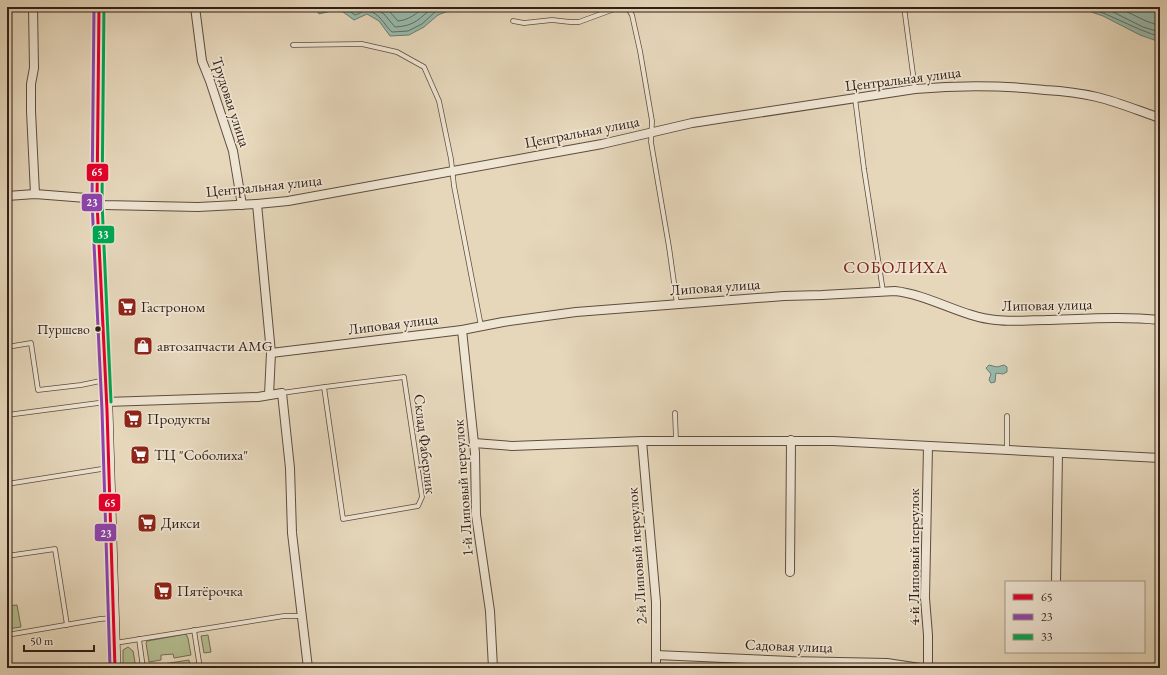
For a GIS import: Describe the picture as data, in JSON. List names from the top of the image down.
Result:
{
  "streets": {
    "street": [
      "Центральная улица",
      "Трудовая улица",
      "Липовая улица",
      "1-й Липовый переулок",
      "2-й Липовый переулок",
      "4-й Липовый переулок",
      "Садовая улица"
    ],
    "lane": ["Склад Фаберлик"]
  },
  "crossings": [
    ["Центральная улица", "Трудовая улица"],
    ["Липовая улица", "1-й Липовый переулок"],
    ["2-й Липовый переулок", "Садовая улица"]
  ],
  "districts": ["СОБОЛИХА"],
  "places": {
    "supermarket": [
      "Гастроном",
      "Продукты",
      "ТЦ \"Соболиха\"",
      "Дикси",
      "Пятёрочка"
    ],
    "other": ["Пуршево"],
    "shop": ["автозапчасти AMG"]
  },
  "lines": ["transit line 65", "transit line 23", "transit line 33"],
  "legend": ["65", "23", "33"],
  "scale_bar": "50 m"
}
